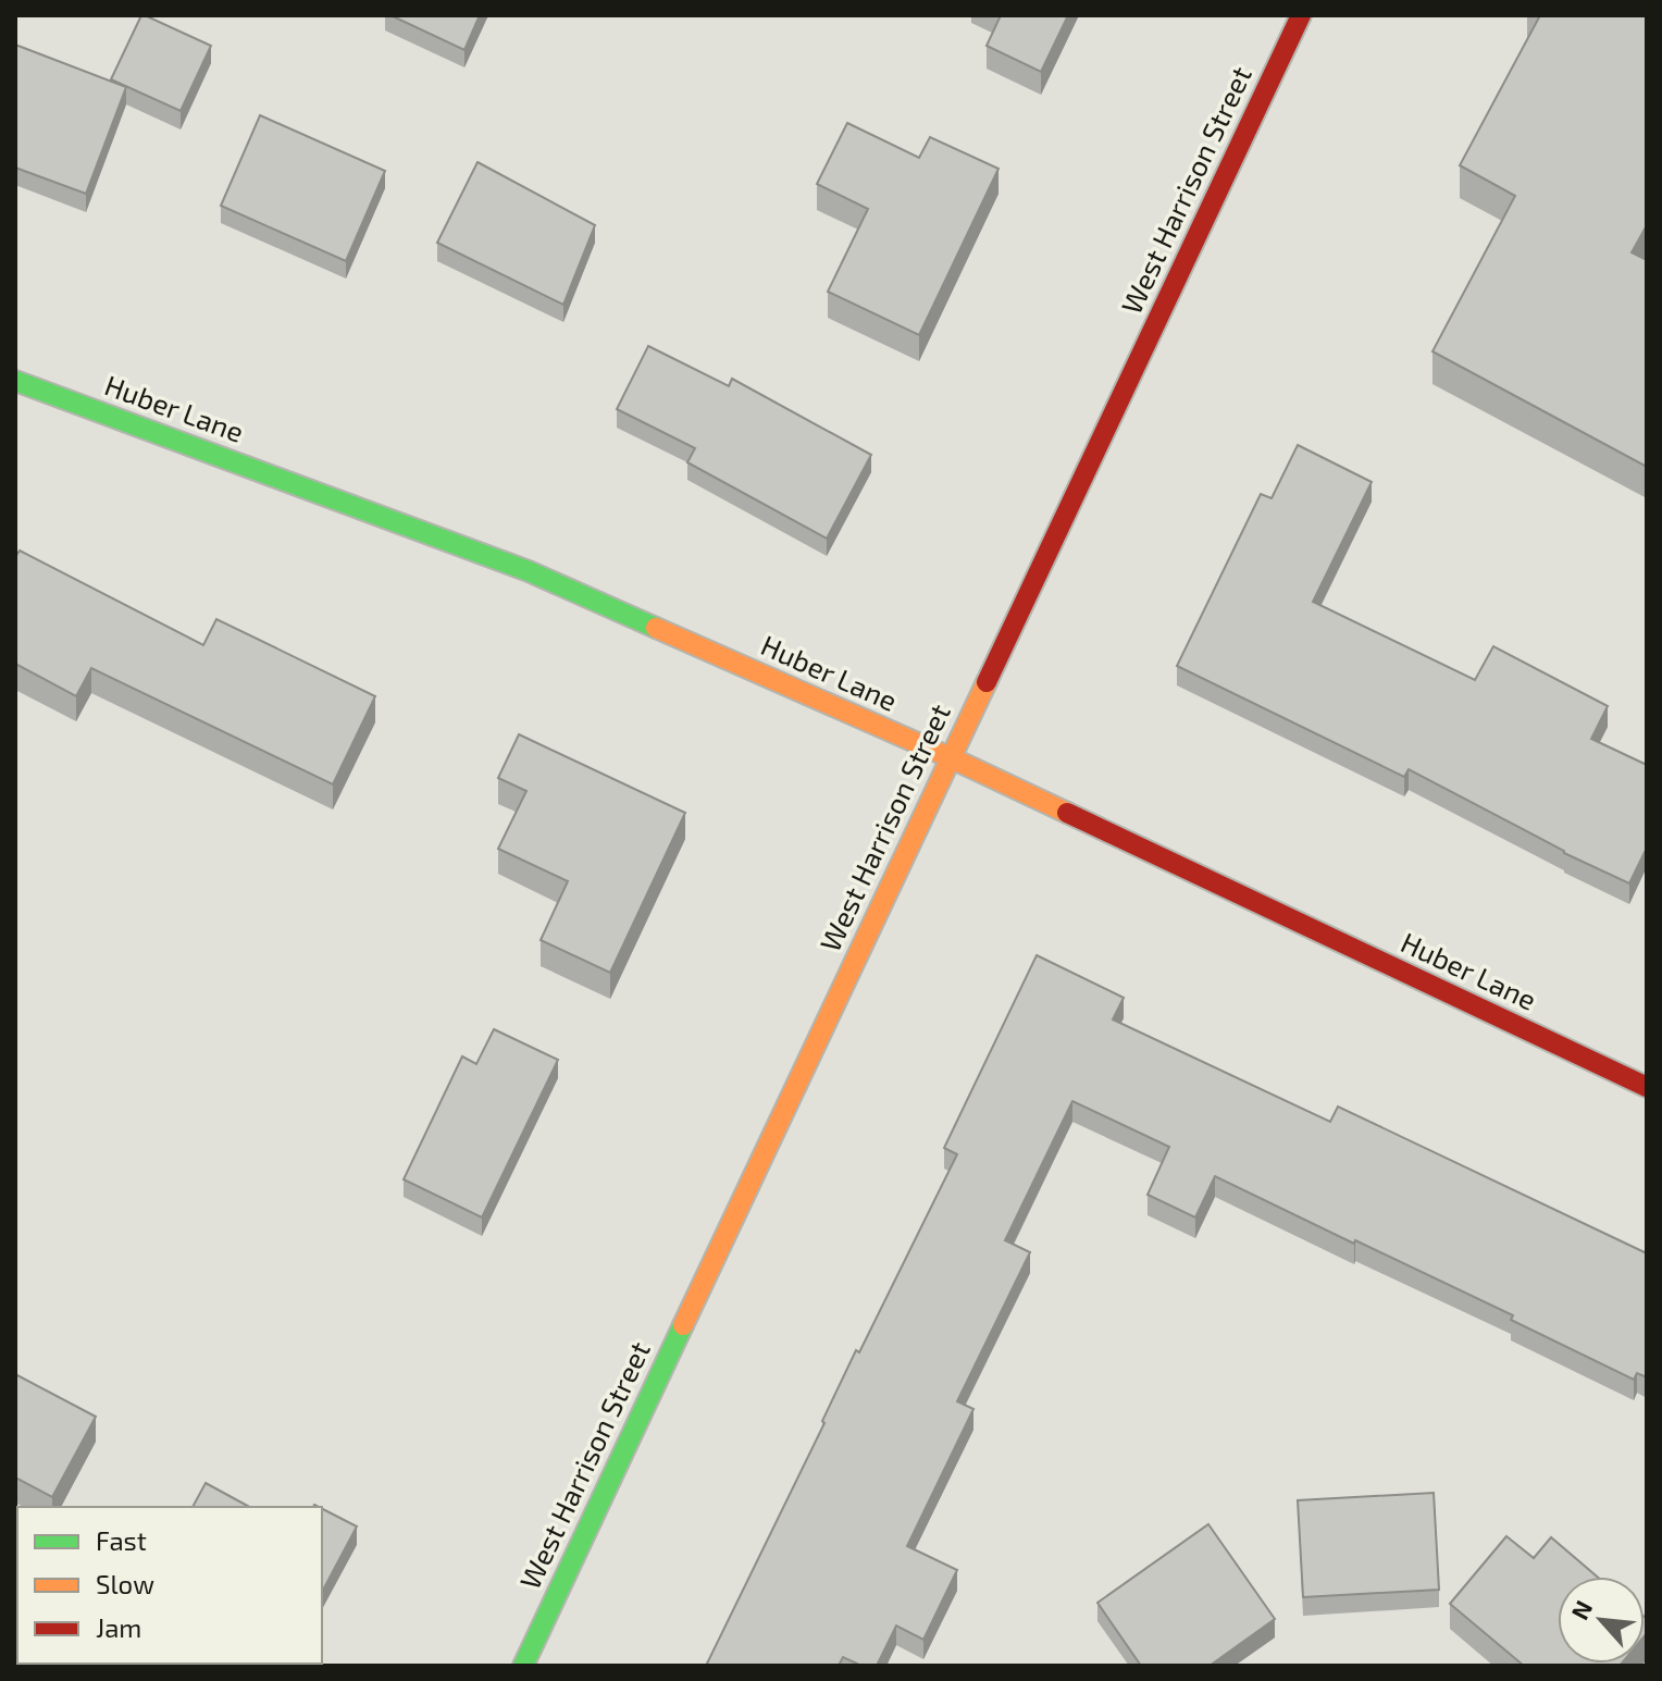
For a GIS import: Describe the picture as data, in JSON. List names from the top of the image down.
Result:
{
  "streets": {
    "street": ["West Harrison Street", "Huber Lane"]
  },
  "crossings": [
    ["West Harrison Street", "Huber Lane"]
  ],
  "legend": ["Fast", "Slow", "Jam"],
  "north": "top left"
}
